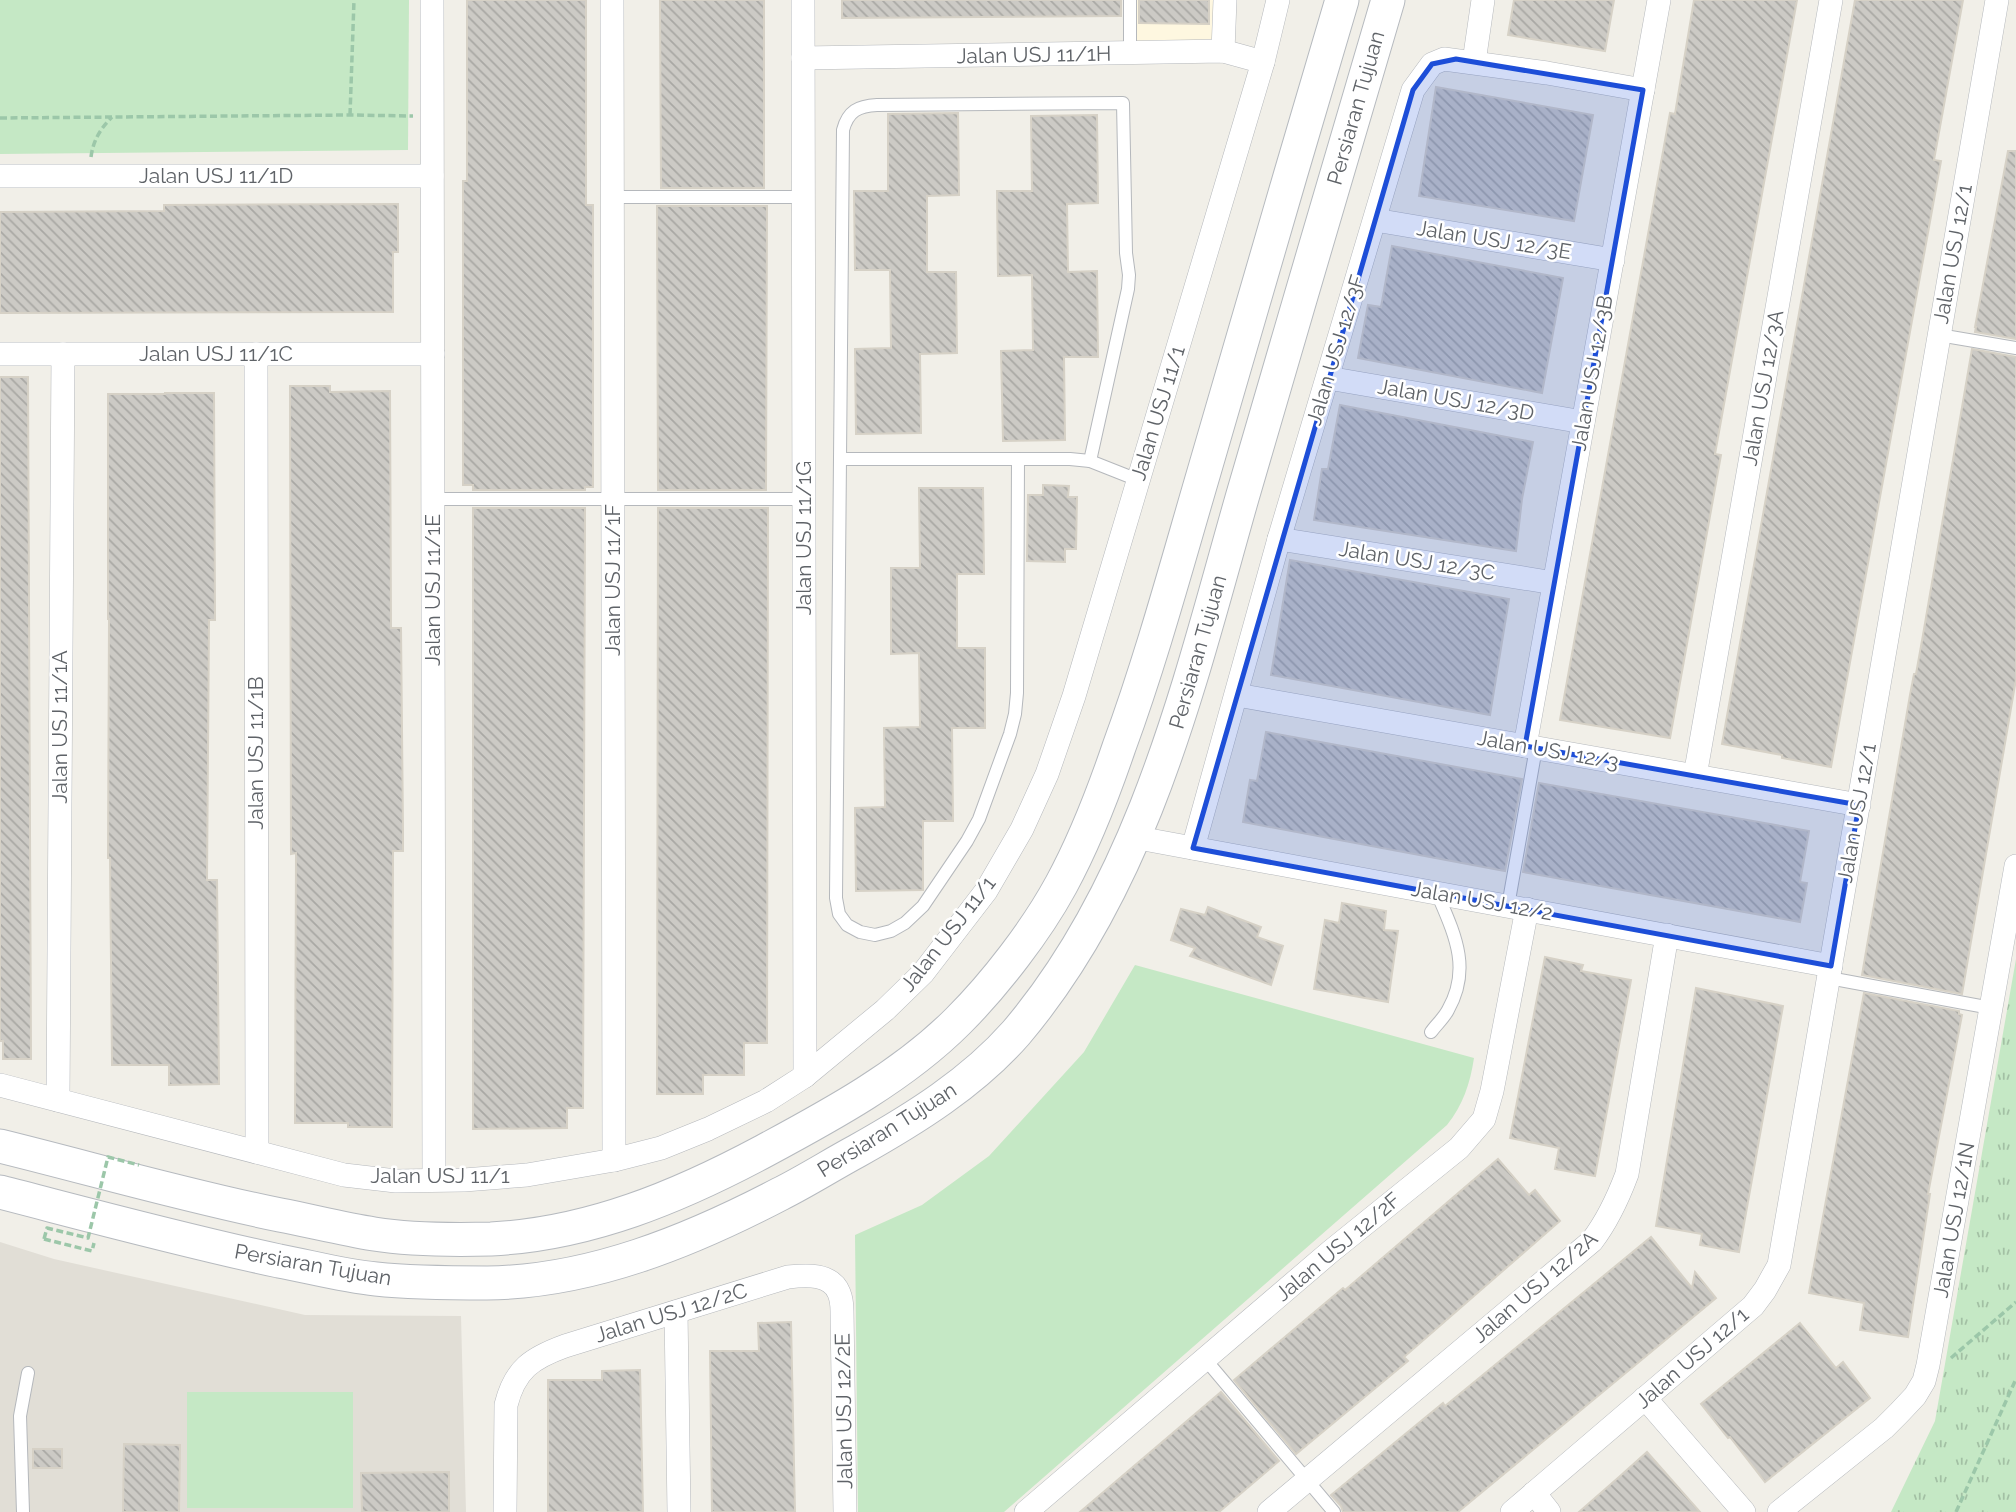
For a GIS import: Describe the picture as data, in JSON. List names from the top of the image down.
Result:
{
  "streets": {
    "main road": ["Persiaran Tujuan"],
    "street": [
      "Jalan USJ 11/1H",
      "Jalan USJ 11/1D",
      "Jalan USJ 12/3E",
      "Jalan USJ 12/1",
      "Jalan USJ 12/3F",
      "Jalan USJ 11/1C",
      "Jalan USJ 12/3B",
      "Jalan USJ 12/3A",
      "Jalan USJ 12/3D",
      "Jalan USJ 11/1",
      "Jalan USJ 11/1G",
      "Jalan USJ 12/3C",
      "Jalan USJ 11/1F",
      "Jalan USJ 11/1E",
      "Jalan USJ 11/1A",
      "Jalan USJ 12/3",
      "Jalan USJ 11/1B",
      "Jalan USJ 12/2",
      "Jalan USJ 12/1N",
      "Jalan USJ 12/2F",
      "Jalan USJ 12/2A",
      "Jalan USJ 12/2C",
      "Jalan USJ 12/2E"
    ]
  },
  "crossings": [
    ["Jalan USJ 11/1H", "Jalan USJ 11/1"],
    ["Jalan USJ 11/1H", "Jalan USJ 11/1G"],
    ["Persiaran Tujuan", "Jalan USJ 12/2"],
    ["Jalan USJ 11/1D", "Jalan USJ 11/1E"],
    ["Jalan USJ 12/3E", "Jalan USJ 12/3F"],
    ["Jalan USJ 12/3E", "Jalan USJ 12/3B"],
    ["Jalan USJ 12/1", "Jalan USJ 12/3"],
    ["Jalan USJ 12/1", "Jalan USJ 12/2"],
    ["Jalan USJ 12/3F", "Jalan USJ 12/3B"],
    ["Jalan USJ 12/3F", "Jalan USJ 12/3D"],
    ["Jalan USJ 12/3F", "Jalan USJ 12/3C"],
    ["Jalan USJ 12/3F", "Jalan USJ 12/3"],
    ["Jalan USJ 12/3F", "Jalan USJ 12/2"],
    ["Jalan USJ 11/1C", "Jalan USJ 11/1E"],
    ["Jalan USJ 11/1C", "Jalan USJ 11/1A"],
    ["Jalan USJ 11/1C", "Jalan USJ 11/1B"],
    ["Jalan USJ 12/3B", "Jalan USJ 12/3D"],
    ["Jalan USJ 12/3B", "Jalan USJ 12/3C"],
    ["Jalan USJ 12/3B", "Jalan USJ 12/3"],
    ["Jalan USJ 12/3A", "Jalan USJ 12/3"],
    ["Jalan USJ 11/1", "Jalan USJ 11/1G"],
    ["Jalan USJ 11/1", "Jalan USJ 11/1F"],
    ["Jalan USJ 11/1", "Jalan USJ 11/1E"],
    ["Jalan USJ 11/1", "Jalan USJ 11/1A"],
    ["Jalan USJ 11/1", "Jalan USJ 11/1B"],
    ["Jalan USJ 12/2", "Jalan USJ 12/2F"],
    ["Jalan USJ 12/2", "Jalan USJ 12/2A"],
    ["Jalan USJ 12/2C", "Jalan USJ 12/2E"]
  ]
}
